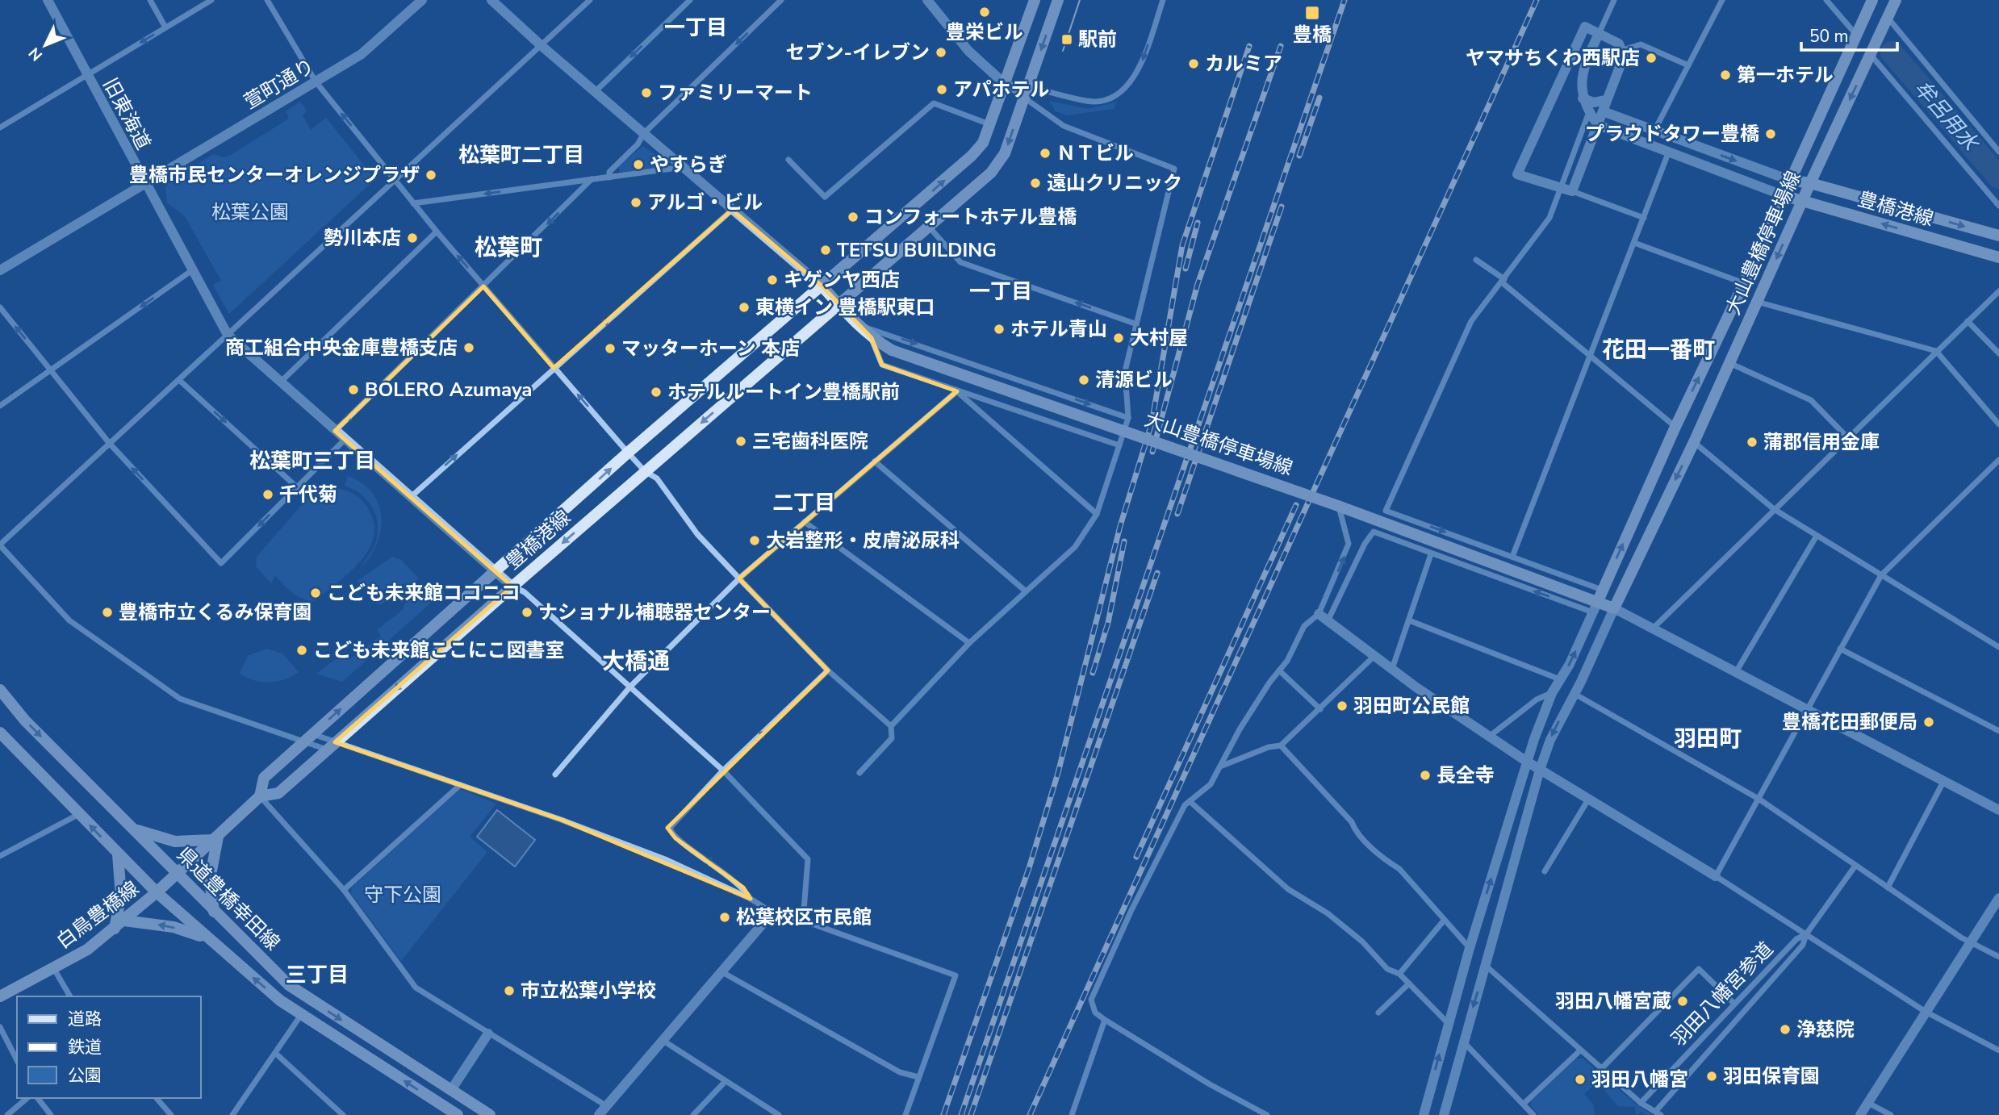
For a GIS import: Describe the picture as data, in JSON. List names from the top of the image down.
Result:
{
  "streets": {
    "main road": [
      "豊橋港線",
      "大山豊橋停車場線",
      "県道豊橋幸田線",
      "白鳥豊橋線"
    ],
    "street": ["萱町通り", "旧東海道", "羽田八幡宮参道"]
  },
  "crossings": [
    ["萱町通り", "旧東海道"],
    ["旧東海道", "豊橋港線"],
    ["豊橋港線", "大山豊橋停車場線"],
    ["豊橋港線", "県道豊橋幸田線"],
    ["豊橋港線", "白鳥豊橋線"],
    ["県道豊橋幸田線", "白鳥豊橋線"]
  ],
  "districts": [
    "一丁目",
    "松葉町二丁目",
    "松葉町",
    "一丁目",
    "花田一番町",
    "松葉町三丁目",
    "二丁目",
    "大橋通",
    "羽田町",
    "三丁目"
  ],
  "water": ["牟呂用水"],
  "parks": ["松葉公園", "守下公園"],
  "places": {
    "other": [
      "豊栄ビル",
      "セブン-イレブン",
      "ヤマサちくわ西駅店",
      "カルミア",
      "第一ホテル",
      "アパホテル",
      "ファミリーマート",
      "プラウドタワー豊橋",
      "ＮＴビル",
      "やすらぎ",
      "豊橋市民センターオレンジプラザ",
      "遠山クリニック",
      "アルゴ・ビル",
      "コンフォートホテル豊橋",
      "勢川本店",
      "TETSU BUILDING",
      "キゲンヤ西店",
      "東横イン 豊橋駅東口",
      "ホテル青山",
      "大村屋",
      "商工組合中央金庫豊橋支店",
      "マッターホーン 本店",
      "清源ビル",
      "BOLERO Azumaya",
      "ホテルルートイン豊橋駅前",
      "三宅歯科医院",
      "蒲郡信用金庫",
      "千代菊",
      "大岩整形・皮膚泌尿科",
      "こども未来館ココニコ",
      "豊橋市立くるみ保育園",
      "ナショナル補聴器センター",
      "こども未来館ここにこ図書室",
      "羽田町公民館",
      "豊橋花田郵便局",
      "長全寺",
      "松葉校区市民館",
      "市立松葉小学校",
      "羽田八幡宮蔵",
      "浄慈院",
      "羽田保育園",
      "羽田八幡宮"
    ],
    "transit": ["豊橋", "駅前"]
  },
  "legend": ["道路", "鉄道", "公園"],
  "scale_bar": "50 m",
  "north": "bottom left"
}
